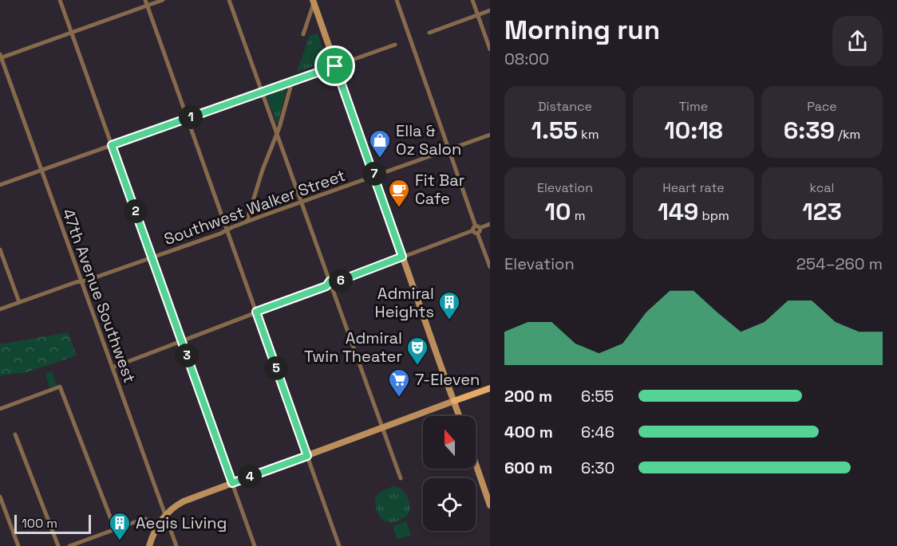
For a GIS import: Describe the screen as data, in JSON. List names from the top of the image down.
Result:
{
  "streets": {
    "street": ["Southwest Walker Street", "47th Avenue Southwest"]
  },
  "crossings": [
    ["Southwest Walker Street", "47th Avenue Southwest"]
  ],
  "places": {
    "shop": ["Ella & Oz Salon"],
    "cafe": ["Fit Bar Cafe"],
    "building": ["Admiral Heights", "Aegis Living"],
    "theatre": ["Admiral Twin Theater"],
    "supermarket": ["7-Eleven"]
  },
  "scale_bar": "100 m",
  "north": "top",
  "page": {
    "heading": ["Morning run", "08:00"],
    "stats": [
      ["Distance", "1.55 km"],
      ["Time", "10:18"],
      ["Pace", "6:39 /km"],
      ["Elevation", "10 m"],
      ["Heart rate", "149 bpm"],
      ["kcal", "123"]
    ],
    "pins": [
      "1",
      "7",
      "2",
      "6",
      "3",
      "5",
      "4"
    ],
    "chart": ["Elevation", "254–260 m"],
    "list": [
      {
        "name": "200 m",
        "note": "6:55"
      },
      {
        "name": "400 m",
        "note": "6:46"
      },
      {
        "name": "600 m",
        "note": "6:30"
      }
    ],
    "scale": "100 m"
  }
}
